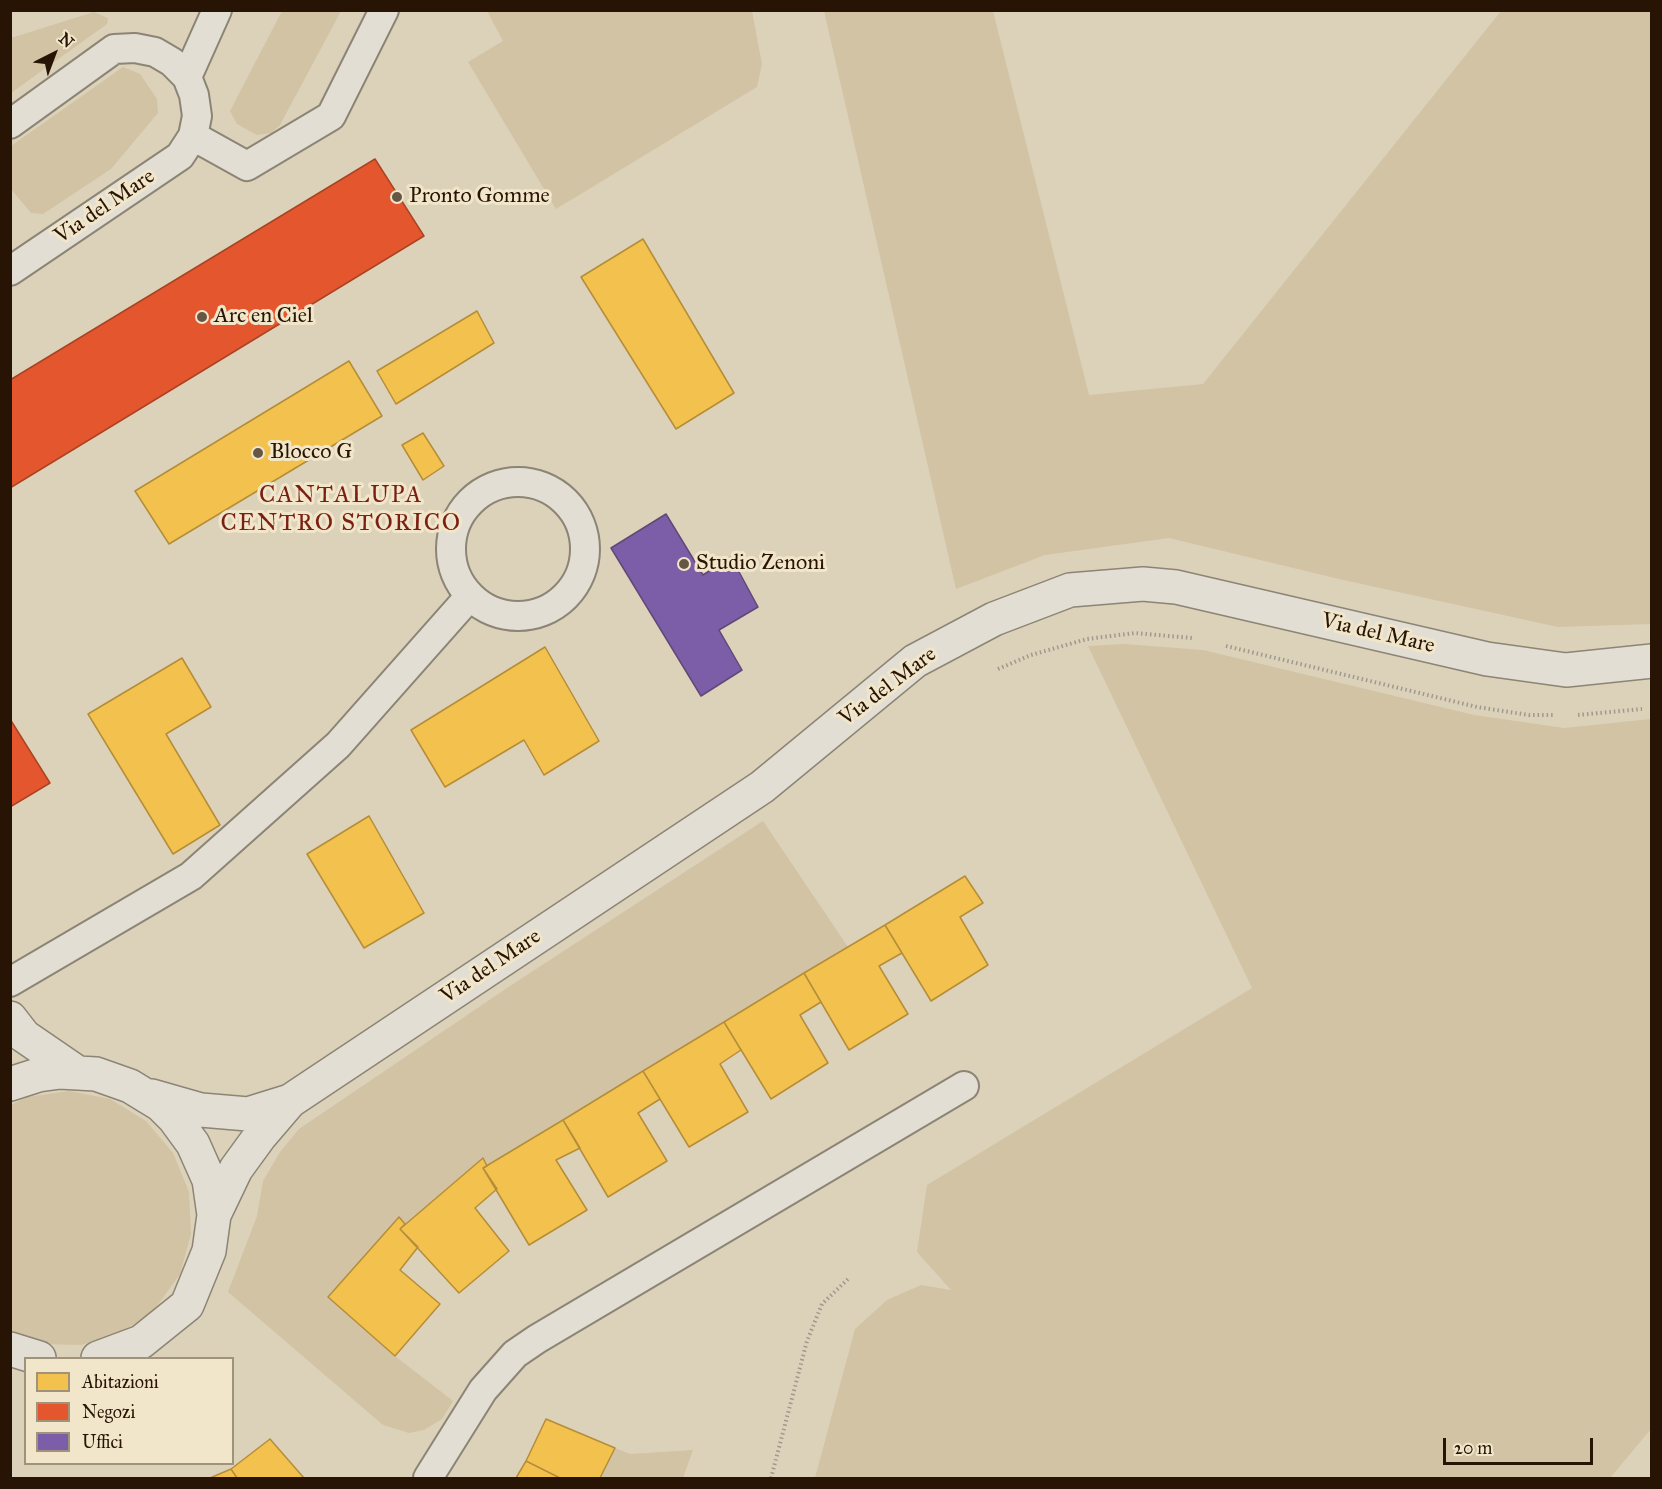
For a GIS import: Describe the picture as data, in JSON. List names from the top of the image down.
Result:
{
  "streets": {
    "street": ["Via del Mare"]
  },
  "districts": ["CANTALUPA CENTRO STORICO"],
  "places": [
    "Pronto Gomme",
    "Arc en Ciel",
    "Blocco G",
    "Studio Zenoni"
  ],
  "legend": ["Abitazioni", "Negozi", "Uffici"],
  "scale_bar": "20 m",
  "north": "top right"
}
